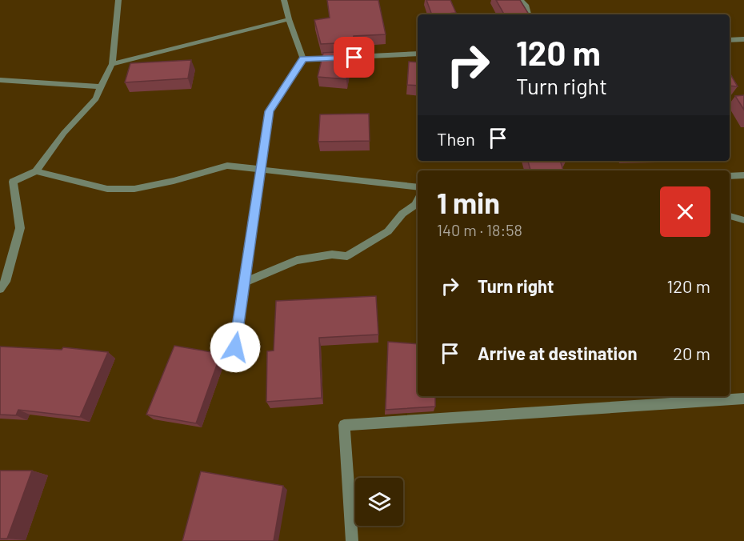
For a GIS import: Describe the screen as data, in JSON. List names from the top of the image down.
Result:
{
  "page": {
    "turn": ["120 m", "Turn right"],
    "then": "Then",
    "heading": ["1 min", "140 m · 18:58"],
    "list": [
      {
        "name": "Turn right",
        "value": "120 m"
      },
      {
        "name": "Arrive at destination",
        "value": "20 m"
      }
    ]
  }
}
